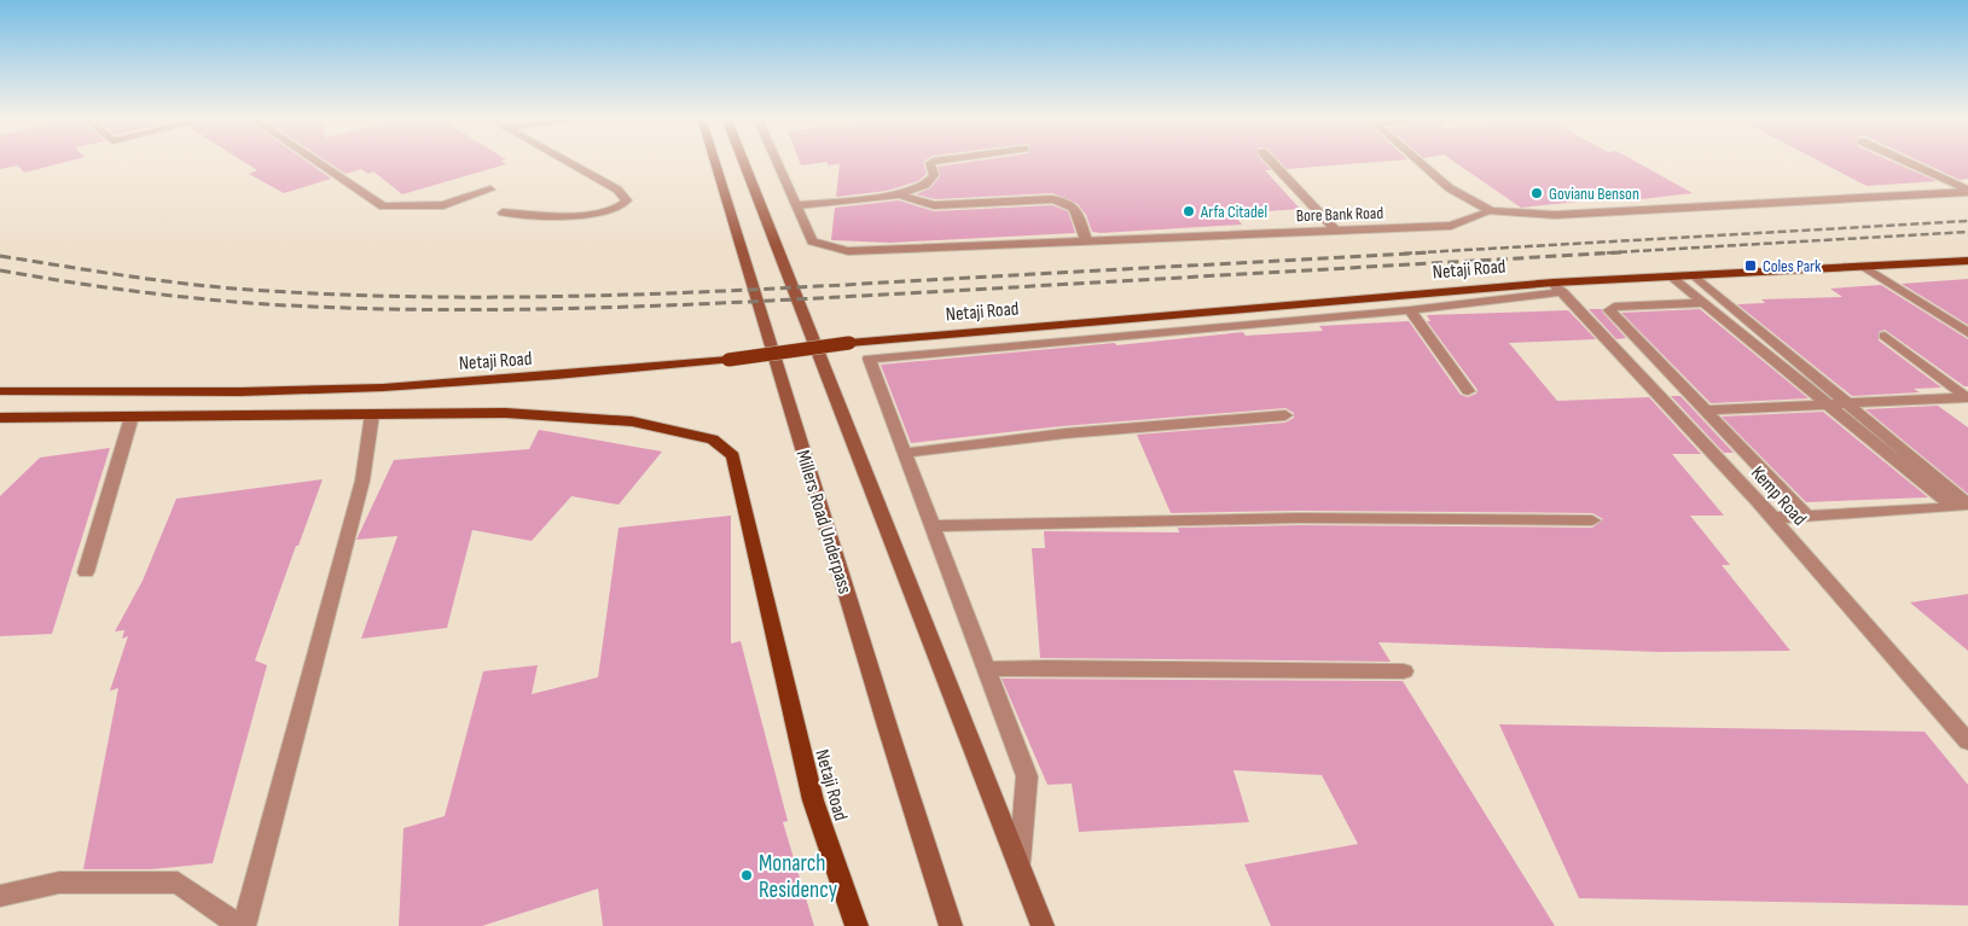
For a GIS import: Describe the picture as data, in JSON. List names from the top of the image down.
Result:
{
  "streets": {
    "main road": ["Netaji Road", "Millers Road Underpass"],
    "street": ["Bore Bank Road", "Kemp Road"]
  },
  "crossings": [
    ["Netaji Road", "Kemp Road"]
  ],
  "places": {
    "other": ["Govianu Benson", "Arfa Citadel", "Monarch Residency"],
    "transit": ["Coles Park"]
  }
}
